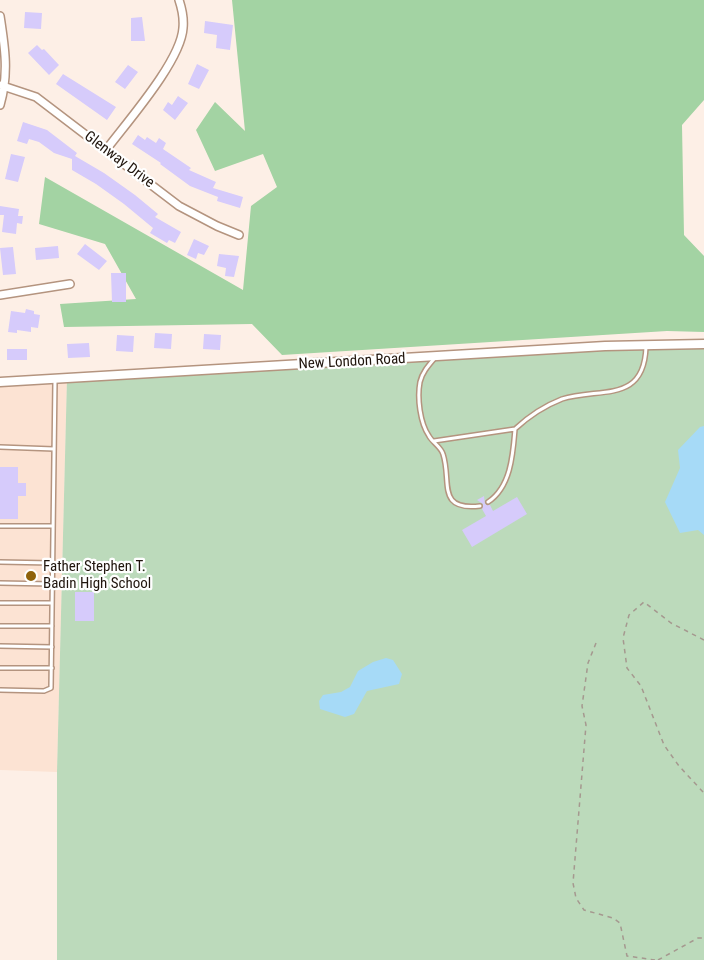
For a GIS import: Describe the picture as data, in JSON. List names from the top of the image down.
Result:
{
  "streets": {
    "street": ["Glenway Drive", "New London Road"]
  },
  "places": ["Father Stephen T. Badin High School"]
}
